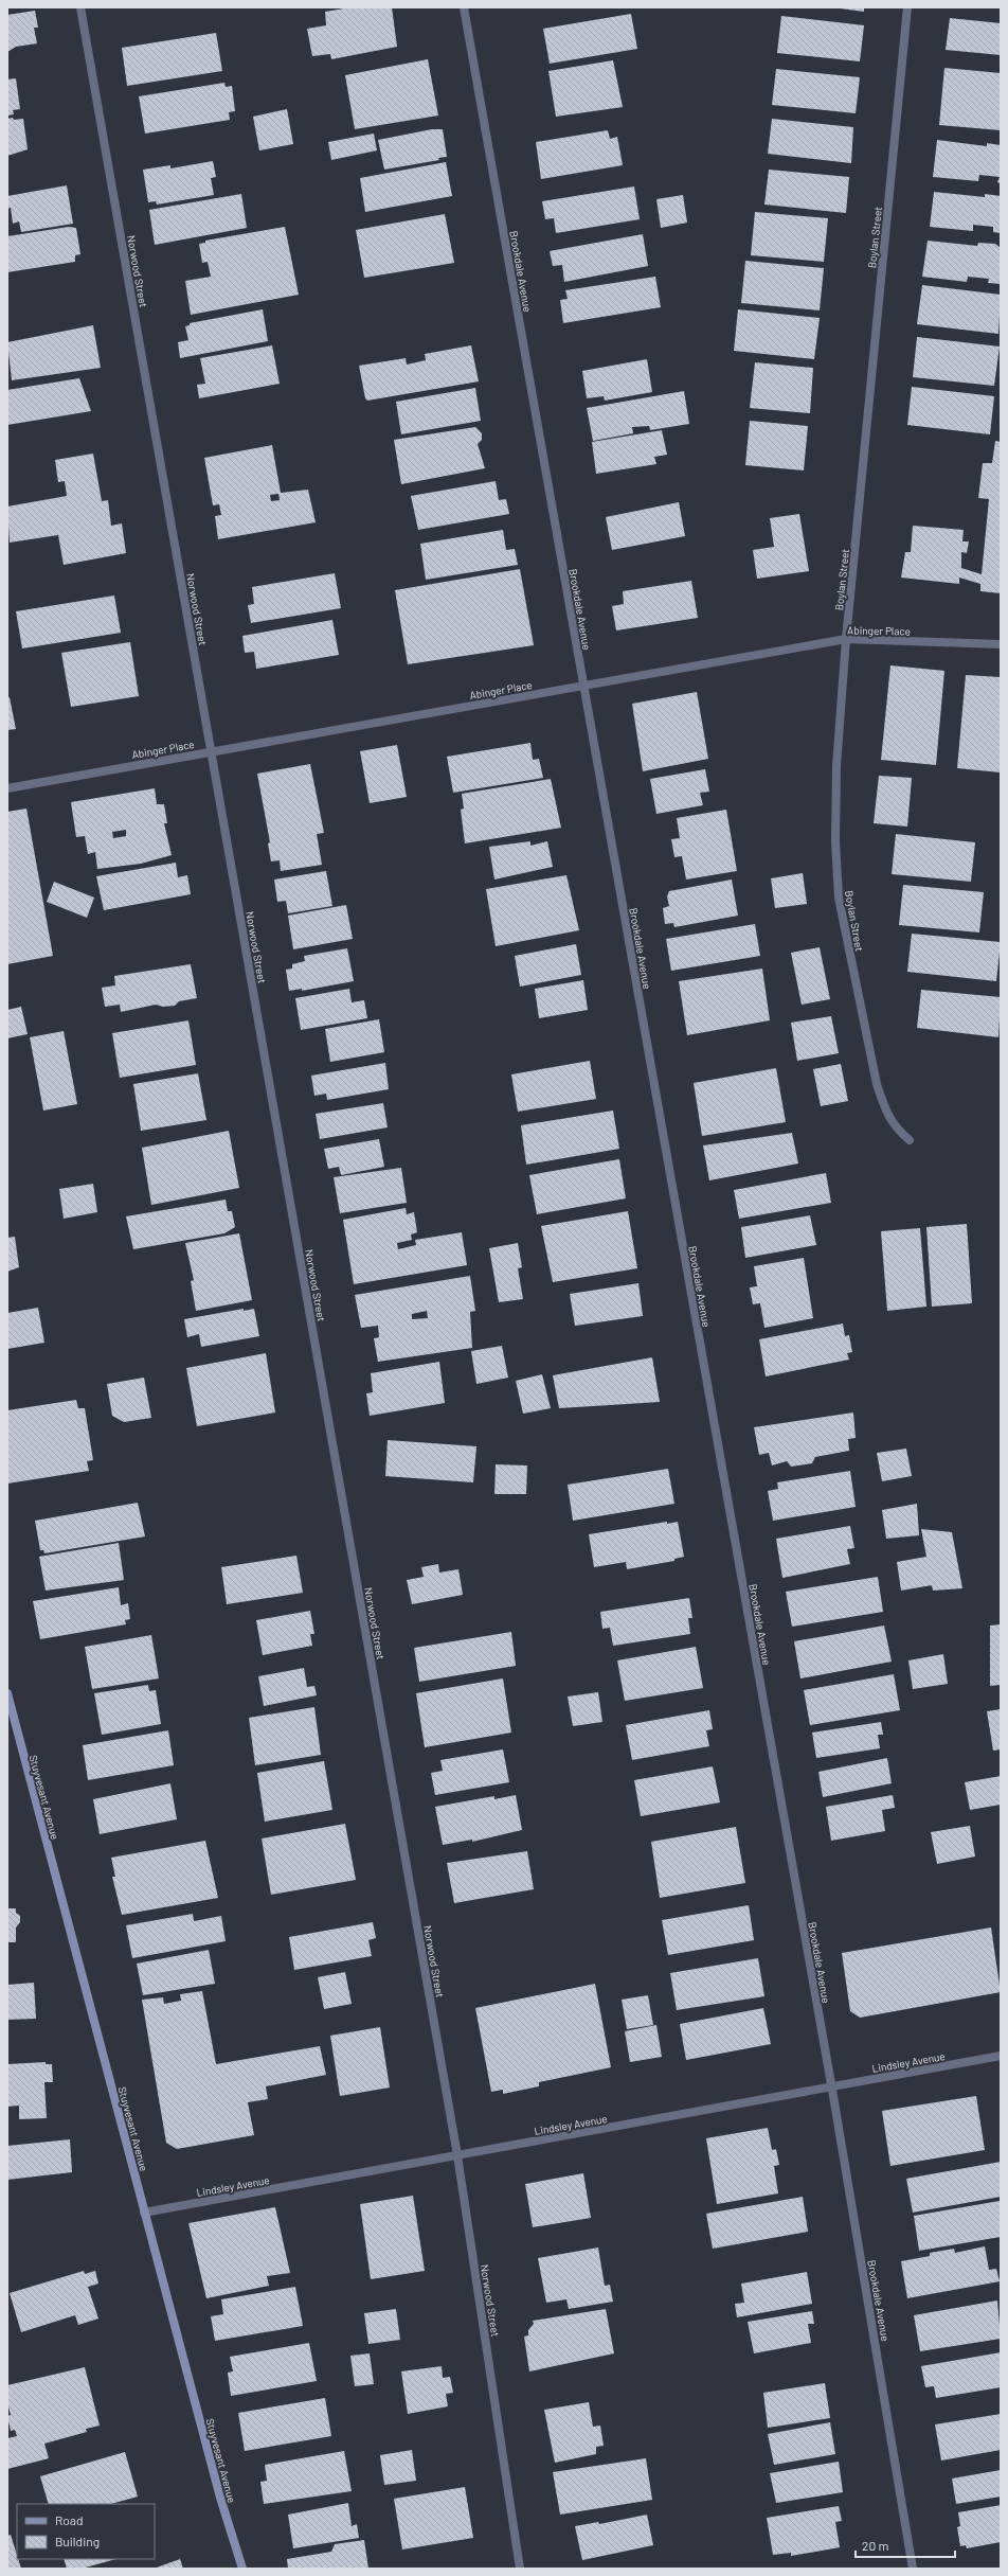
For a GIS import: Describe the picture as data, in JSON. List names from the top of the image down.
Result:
{
  "streets": {
    "main road": ["Stuyvesant Avenue"],
    "street": [
      "Boylan Street",
      "Norwood Street",
      "Brookdale Avenue",
      "Abinger Place",
      "Lindsley Avenue"
    ]
  },
  "crossings": [
    ["Boylan Street", "Abinger Place"],
    ["Norwood Street", "Abinger Place"],
    ["Norwood Street", "Lindsley Avenue"],
    ["Brookdale Avenue", "Abinger Place"],
    ["Brookdale Avenue", "Lindsley Avenue"],
    ["Stuyvesant Avenue", "Lindsley Avenue"]
  ],
  "legend": ["Road", "Building"],
  "scale_bar": "20 m"
}
